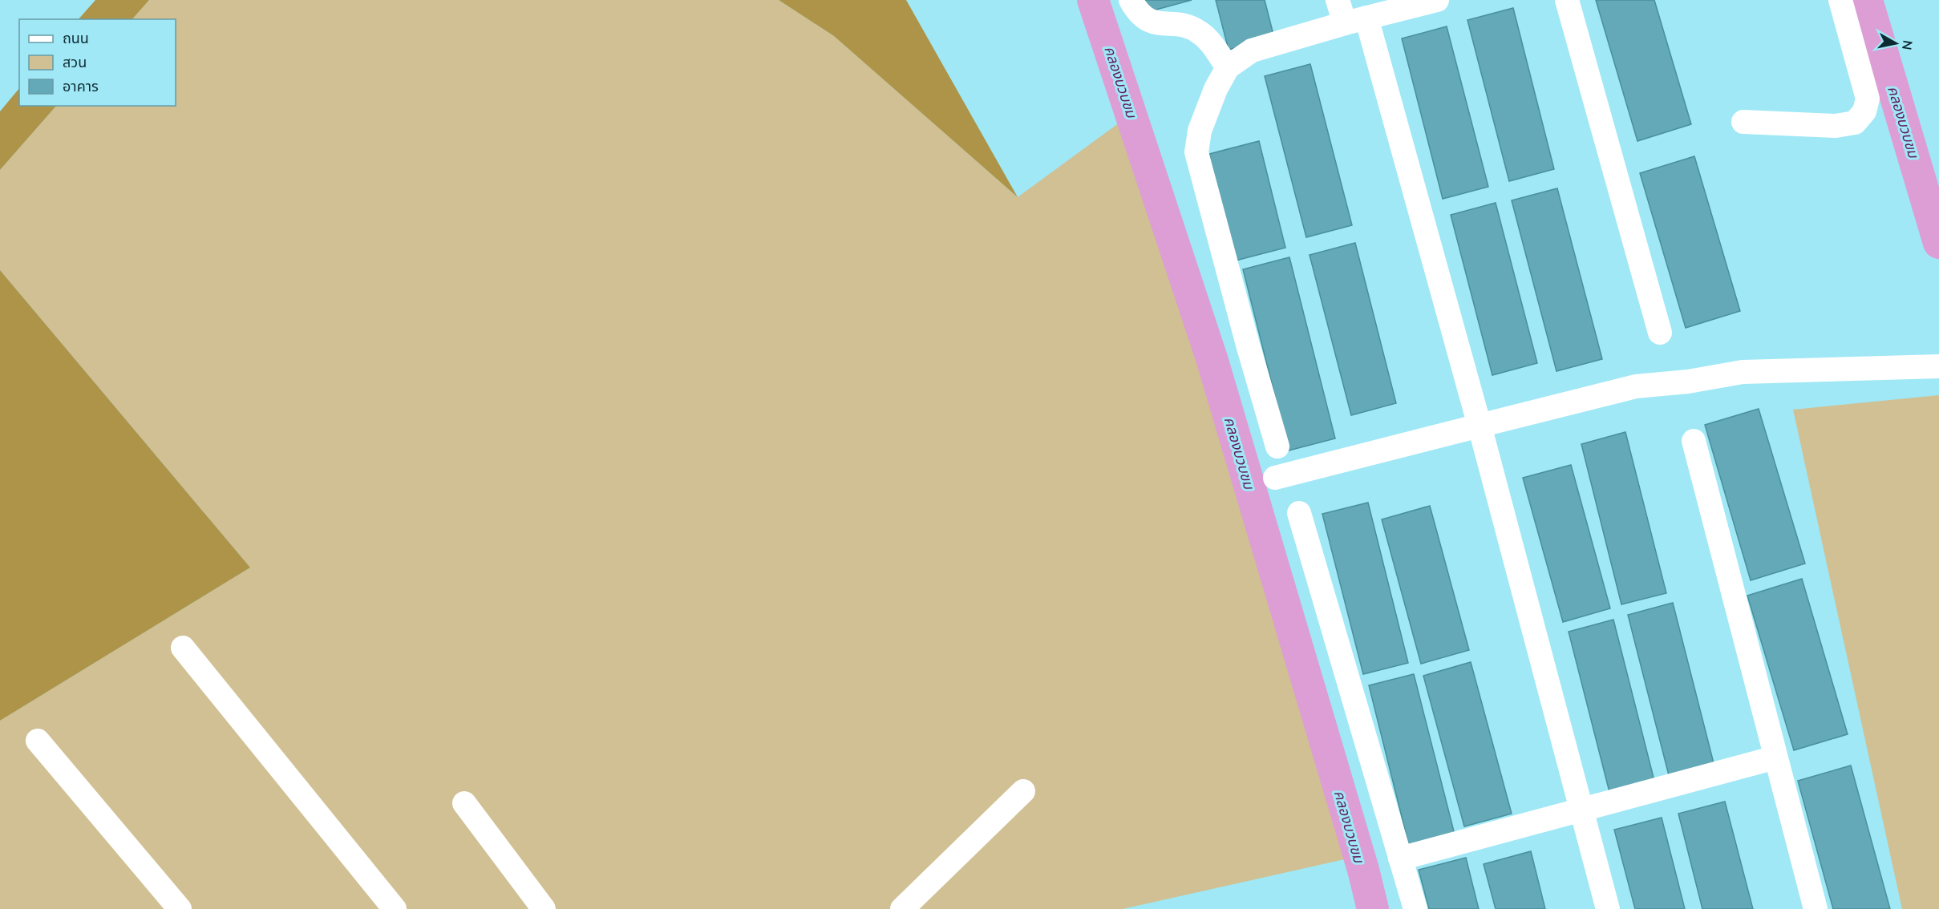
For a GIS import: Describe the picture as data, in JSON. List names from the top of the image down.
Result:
{
  "water": ["คลองบวบขม"],
  "legend": ["ถนน", "สวน", "อาคาร"],
  "north": "right"
}
